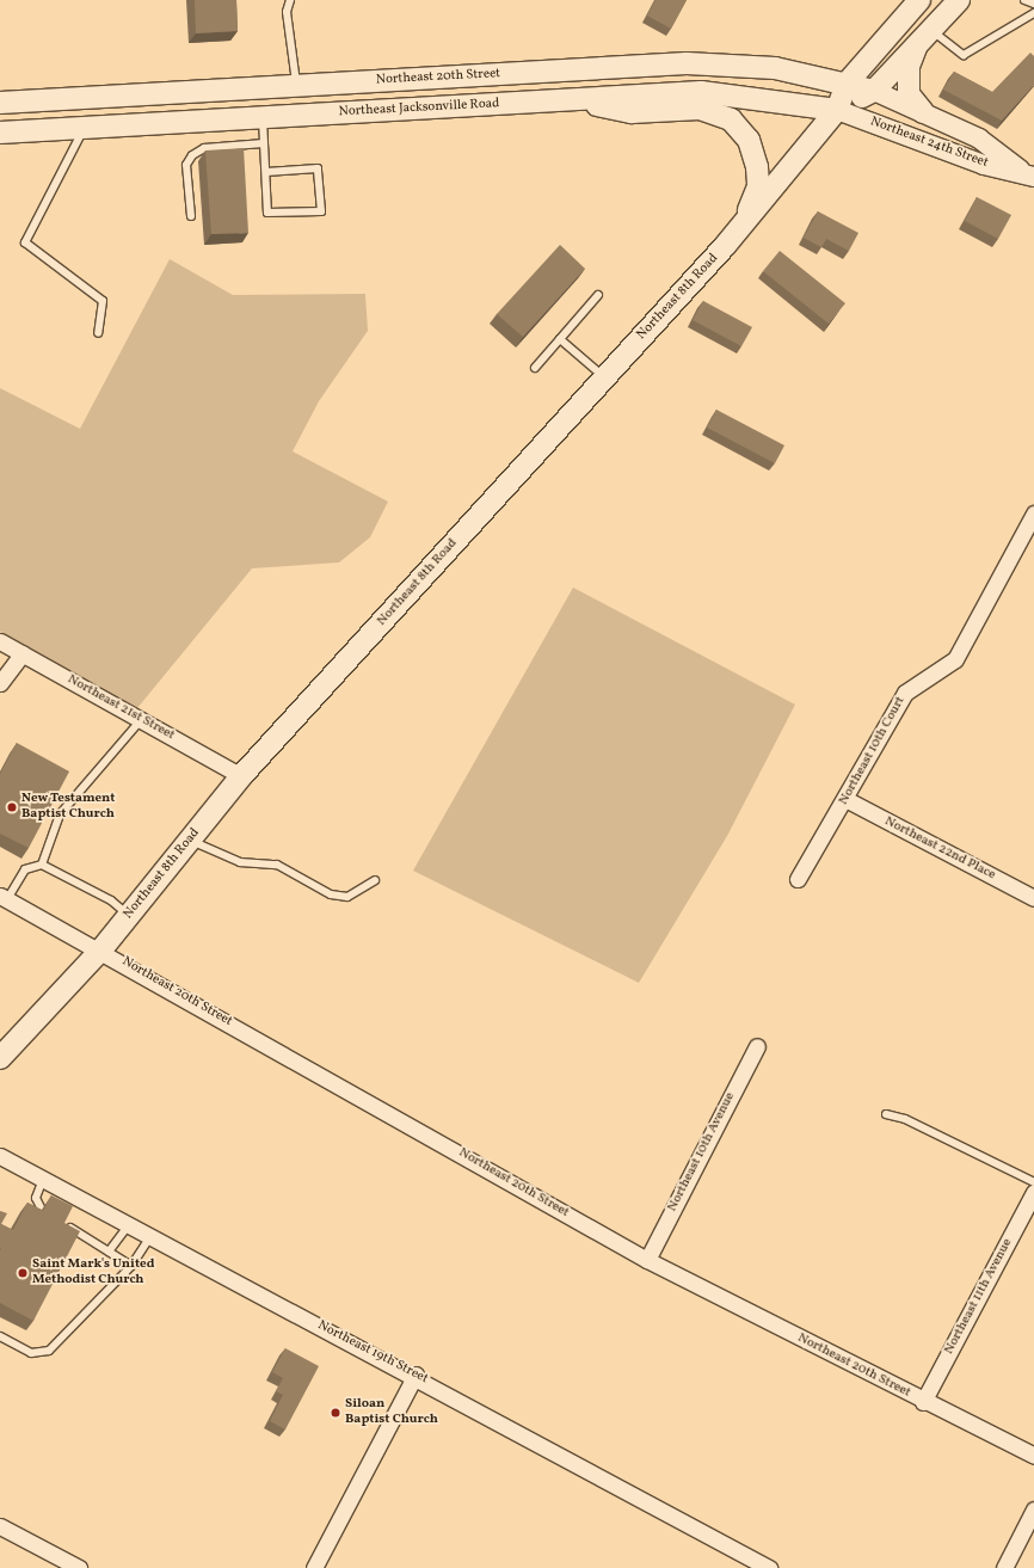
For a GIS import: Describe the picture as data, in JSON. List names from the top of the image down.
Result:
{
  "streets": {
    "main road": ["Northeast 20th Street", "Northeast Jacksonville Road", "Northeast 8th Road"],
    "street": [
      "Northeast 24th Street",
      "Northeast 21st Street",
      "Northeast 10th Court",
      "Northeast 22nd Place",
      "Northeast 10th Avenue",
      "Northeast 11th Avenue",
      "Northeast 19th Street"
    ]
  },
  "crossings": [
    ["Northeast 20th Street", "Northeast 24th Street"],
    ["Northeast 20th Street", "Northeast 8th Road"],
    ["Northeast 20th Street", "Northeast 10th Avenue"],
    ["Northeast 20th Street", "Northeast 11th Avenue"],
    ["Northeast Jacksonville Road", "Northeast 24th Street"],
    ["Northeast Jacksonville Road", "Northeast 8th Road"],
    ["Northeast 24th Street", "Northeast 8th Road"],
    ["Northeast 8th Road", "Northeast 21st Street"],
    ["Northeast 10th Court", "Northeast 22nd Place"]
  ],
  "places": ["New Testament Baptist Church", "Saint Mark's United Methodist Church", "Siloan Baptist Church"]
}
